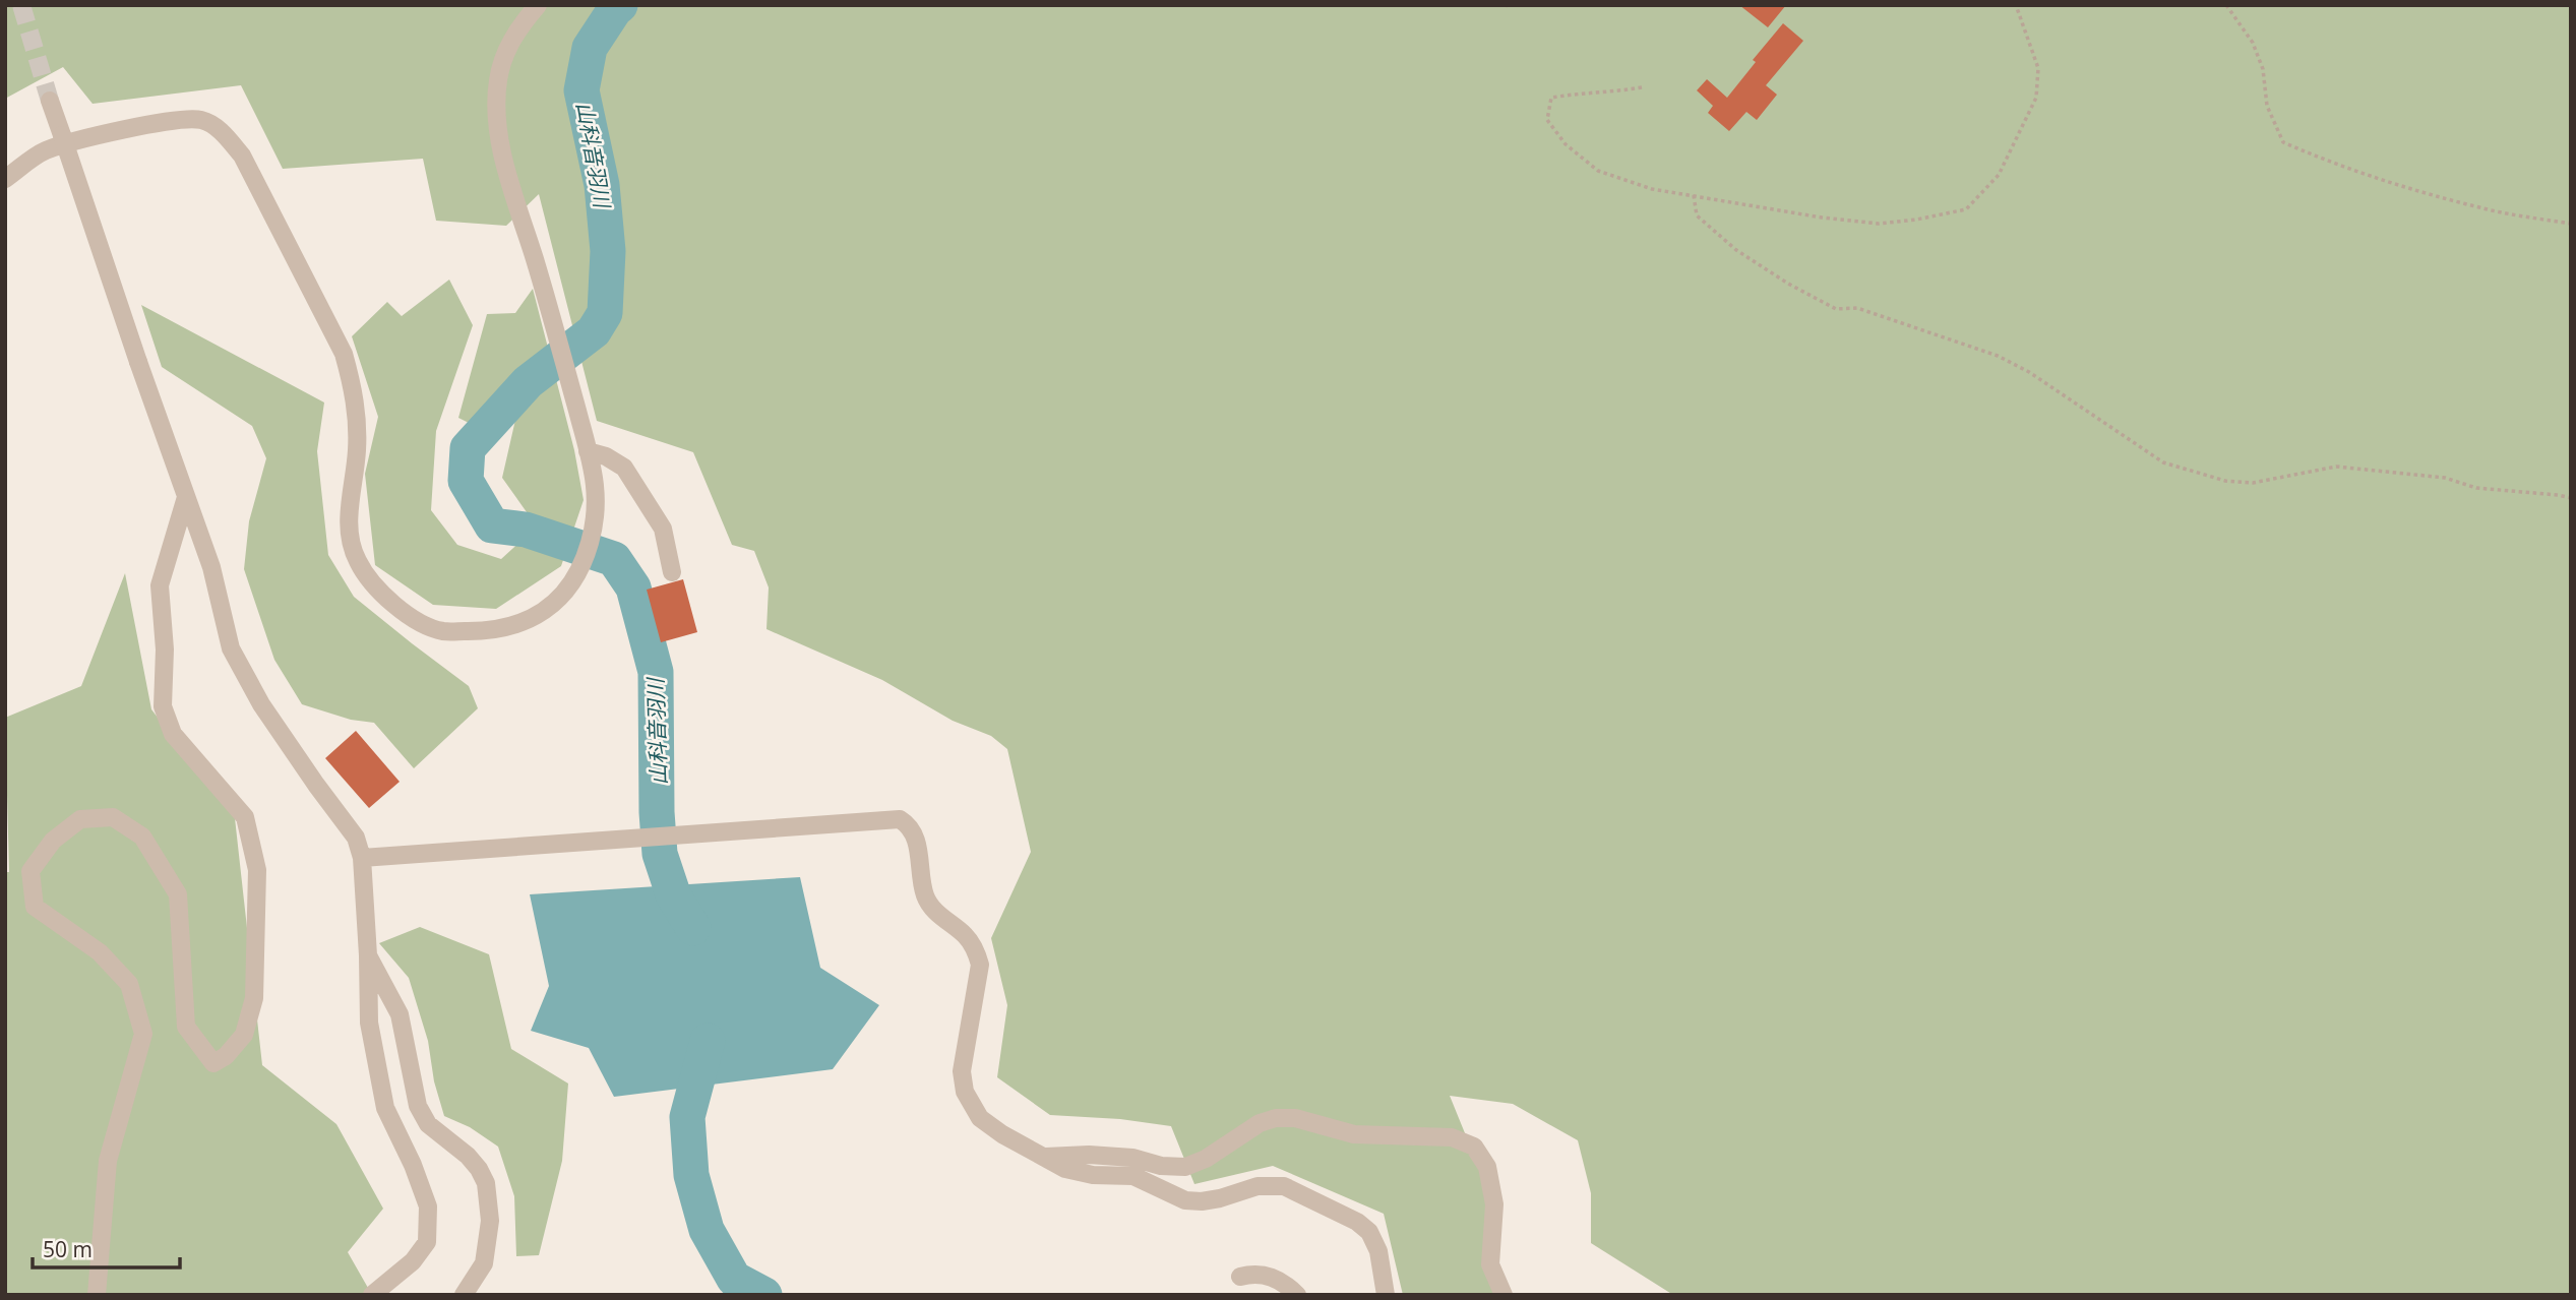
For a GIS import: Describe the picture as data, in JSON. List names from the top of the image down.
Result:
{
  "water": ["山科音羽川"],
  "scale_bar": "50 m"
}
